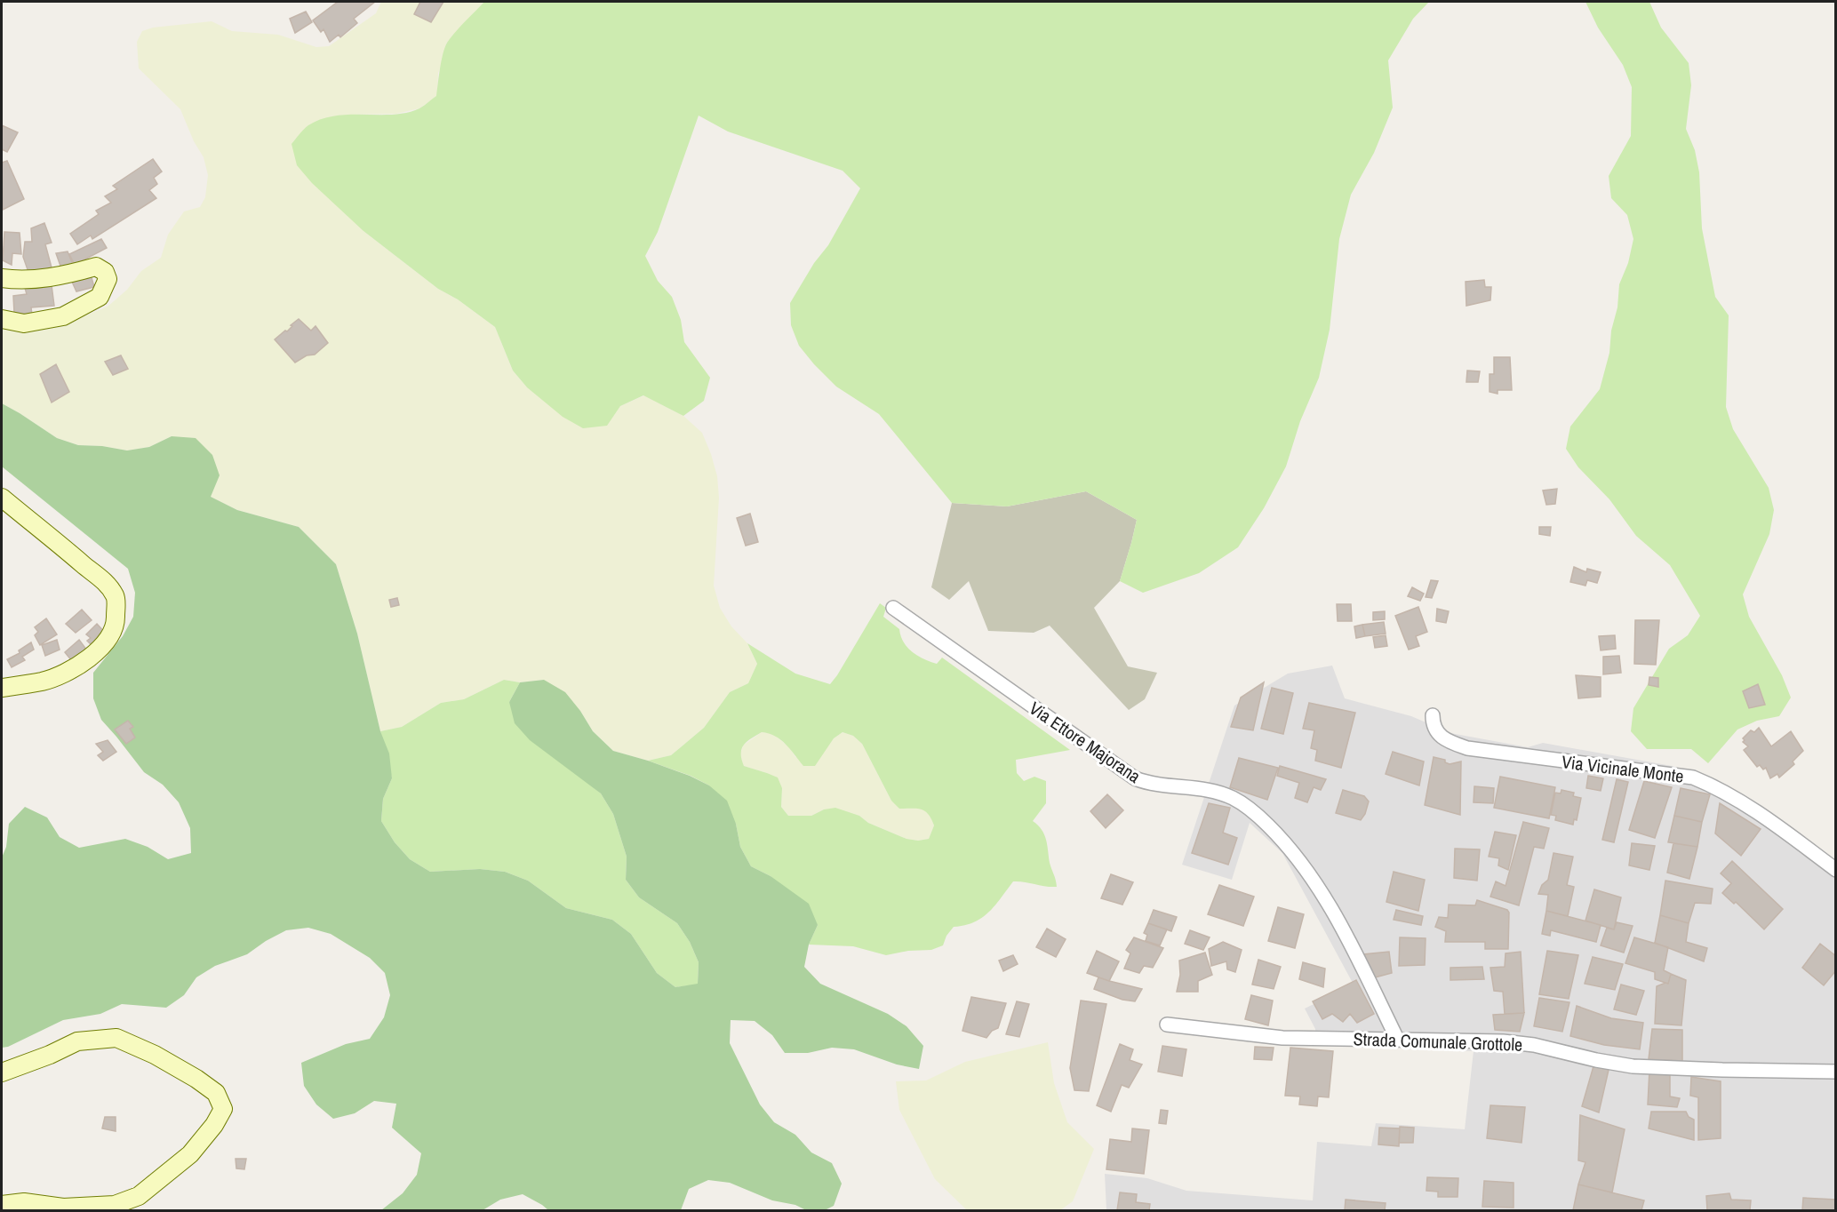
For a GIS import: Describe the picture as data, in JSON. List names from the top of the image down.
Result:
{
  "streets": {
    "street": ["Via Ettore Majorana", "Via Vicinale Monte", "Strada Comunale Grottole"]
  },
  "crossings": [
    ["Via Ettore Majorana", "Strada Comunale Grottole"]
  ]
}
